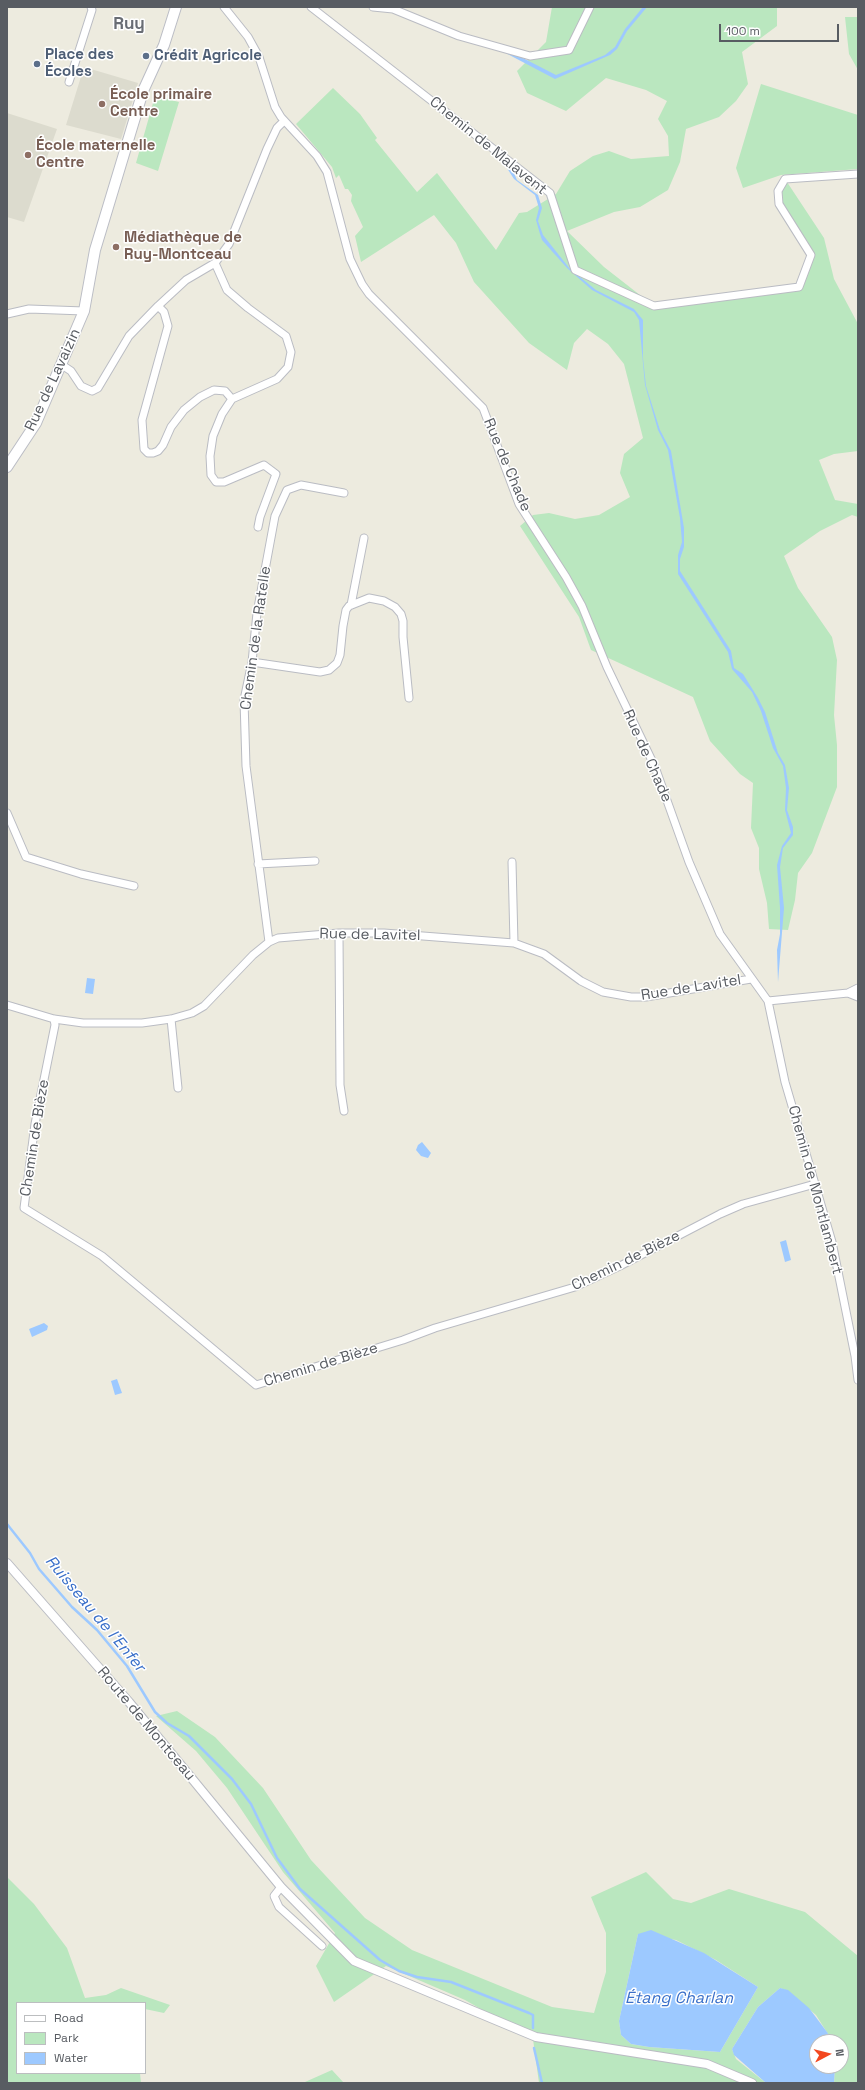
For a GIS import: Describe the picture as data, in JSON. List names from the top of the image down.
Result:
{
  "streets": {
    "main road": ["Rue de Lavaizin"],
    "street": [
      "Chemin de Malavent",
      "Rue de Chade",
      "Chemin de la Ratelle",
      "Rue de Lavitel",
      "Chemin de Bièze",
      "Chemin de Montlambert",
      "Route de Montceau"
    ]
  },
  "crossings": [
    ["Rue de Chade", "Rue de Lavitel"],
    ["Rue de Chade", "Chemin de Montlambert"],
    ["Chemin de la Ratelle", "Rue de Lavitel"],
    ["Rue de Lavitel", "Chemin de Bièze"],
    ["Chemin de Bièze", "Chemin de Montlambert"]
  ],
  "districts": ["Ruy"],
  "water": ["Ruisseau de l'Enfer", "Étang Charlan"],
  "places": [
    "Crédit Agricole",
    "Place des Écoles",
    "École primaire Centre",
    "École maternelle Centre",
    "Médiathèque de Ruy-Montceau"
  ],
  "legend": ["Road", "Park", "Water"],
  "scale_bar": "100 m",
  "north": "right"
}
